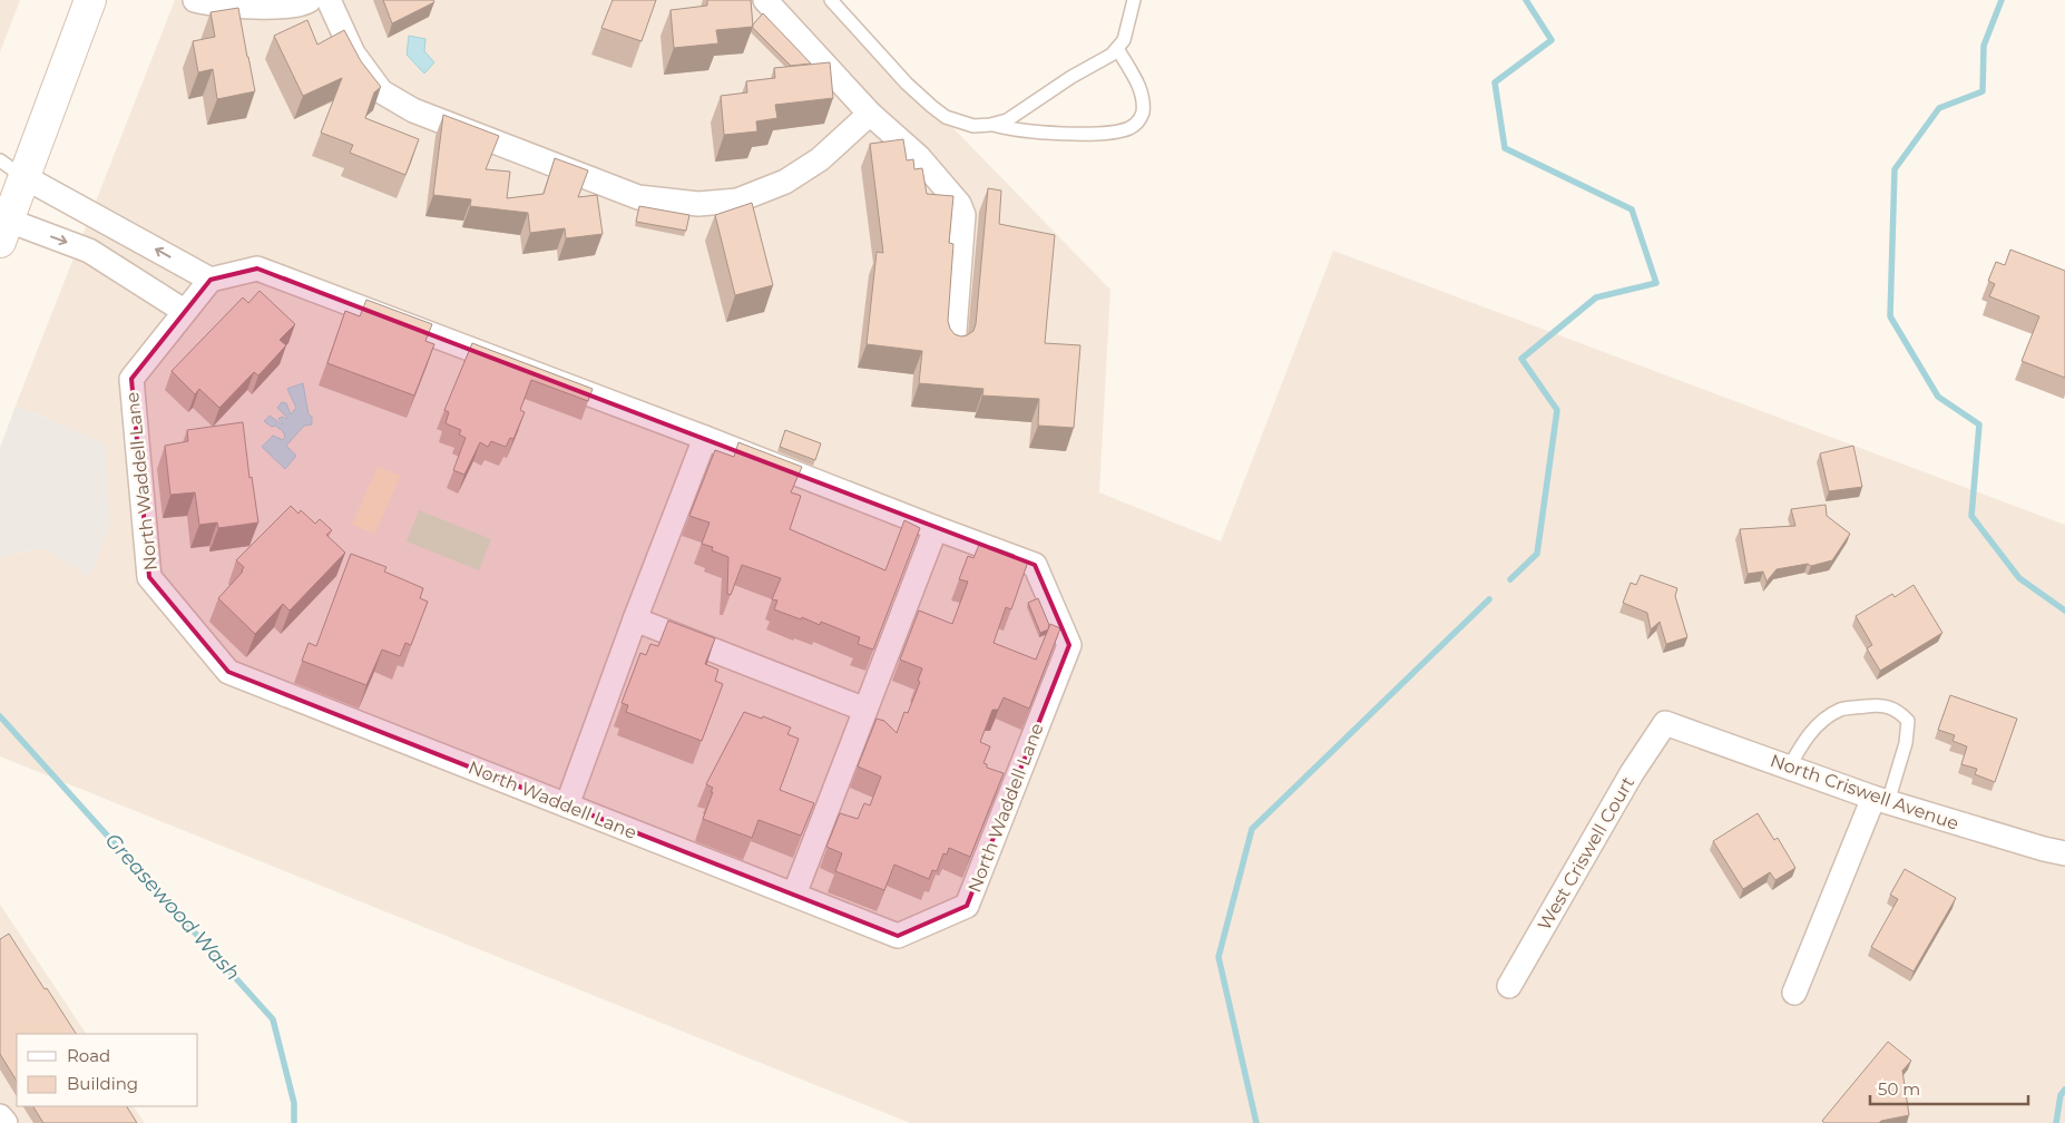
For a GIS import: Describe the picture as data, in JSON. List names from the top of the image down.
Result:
{
  "streets": {
    "street": ["North Waddell Lane", "North Criswell Avenue", "West Criswell Court"]
  },
  "crossings": [
    ["North Criswell Avenue", "West Criswell Court"]
  ],
  "water": ["Greasewood Wash"],
  "legend": ["Road", "Building"],
  "scale_bar": "50 m"
}
